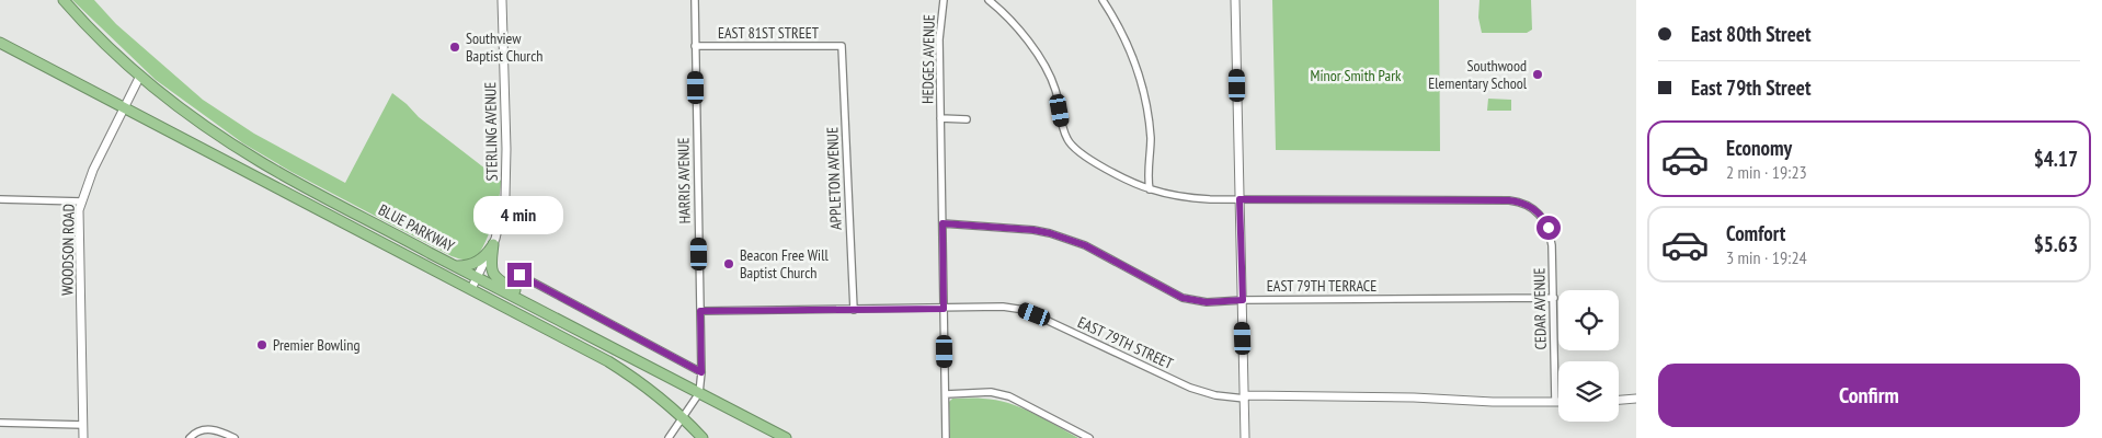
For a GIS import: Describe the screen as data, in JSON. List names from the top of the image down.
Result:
{
  "streets": {
    "highway": ["BLUE PARKWAY"],
    "street": [
      "EAST 81ST STREET",
      "HEDGES AVENUE",
      "STERLING AVENUE",
      "APPLETON AVENUE",
      "HARRIS AVENUE",
      "WOODSON ROAD",
      "EAST 79TH TERRACE",
      "CEDAR AVENUE",
      "EAST 79TH STREET"
    ]
  },
  "crossings": [
    ["EAST 81ST STREET", "APPLETON AVENUE"],
    ["EAST 81ST STREET", "HARRIS AVENUE"],
    ["HEDGES AVENUE", "EAST 79TH TERRACE"],
    ["HEDGES AVENUE", "EAST 79TH STREET"],
    ["STERLING AVENUE", "BLUE PARKWAY"],
    ["APPLETON AVENUE", "EAST 79TH STREET"],
    ["HARRIS AVENUE", "BLUE PARKWAY"],
    ["HARRIS AVENUE", "EAST 79TH STREET"],
    ["BLUE PARKWAY", "WOODSON ROAD"],
    ["EAST 79TH TERRACE", "CEDAR AVENUE"],
    ["CEDAR AVENUE", "EAST 79TH STREET"]
  ],
  "parks": ["Minor Smith Park"],
  "places": [
    "Southview Baptist Church",
    "Southwood Elementary School",
    "Beacon Free Will Baptist Church",
    "Premier Bowling"
  ],
  "page": {
    "banner": ["East 80th Street", "East 79th Street"],
    "list": [
      {
        "name": "Economy",
        "note": "2 min · 19:23",
        "value": "$4.17"
      },
      {
        "name": "Comfort",
        "note": "3 min · 19:24",
        "value": "$5.63"
      }
    ],
    "bubble": "4 min",
    "buttons": "Confirm"
  }
}
